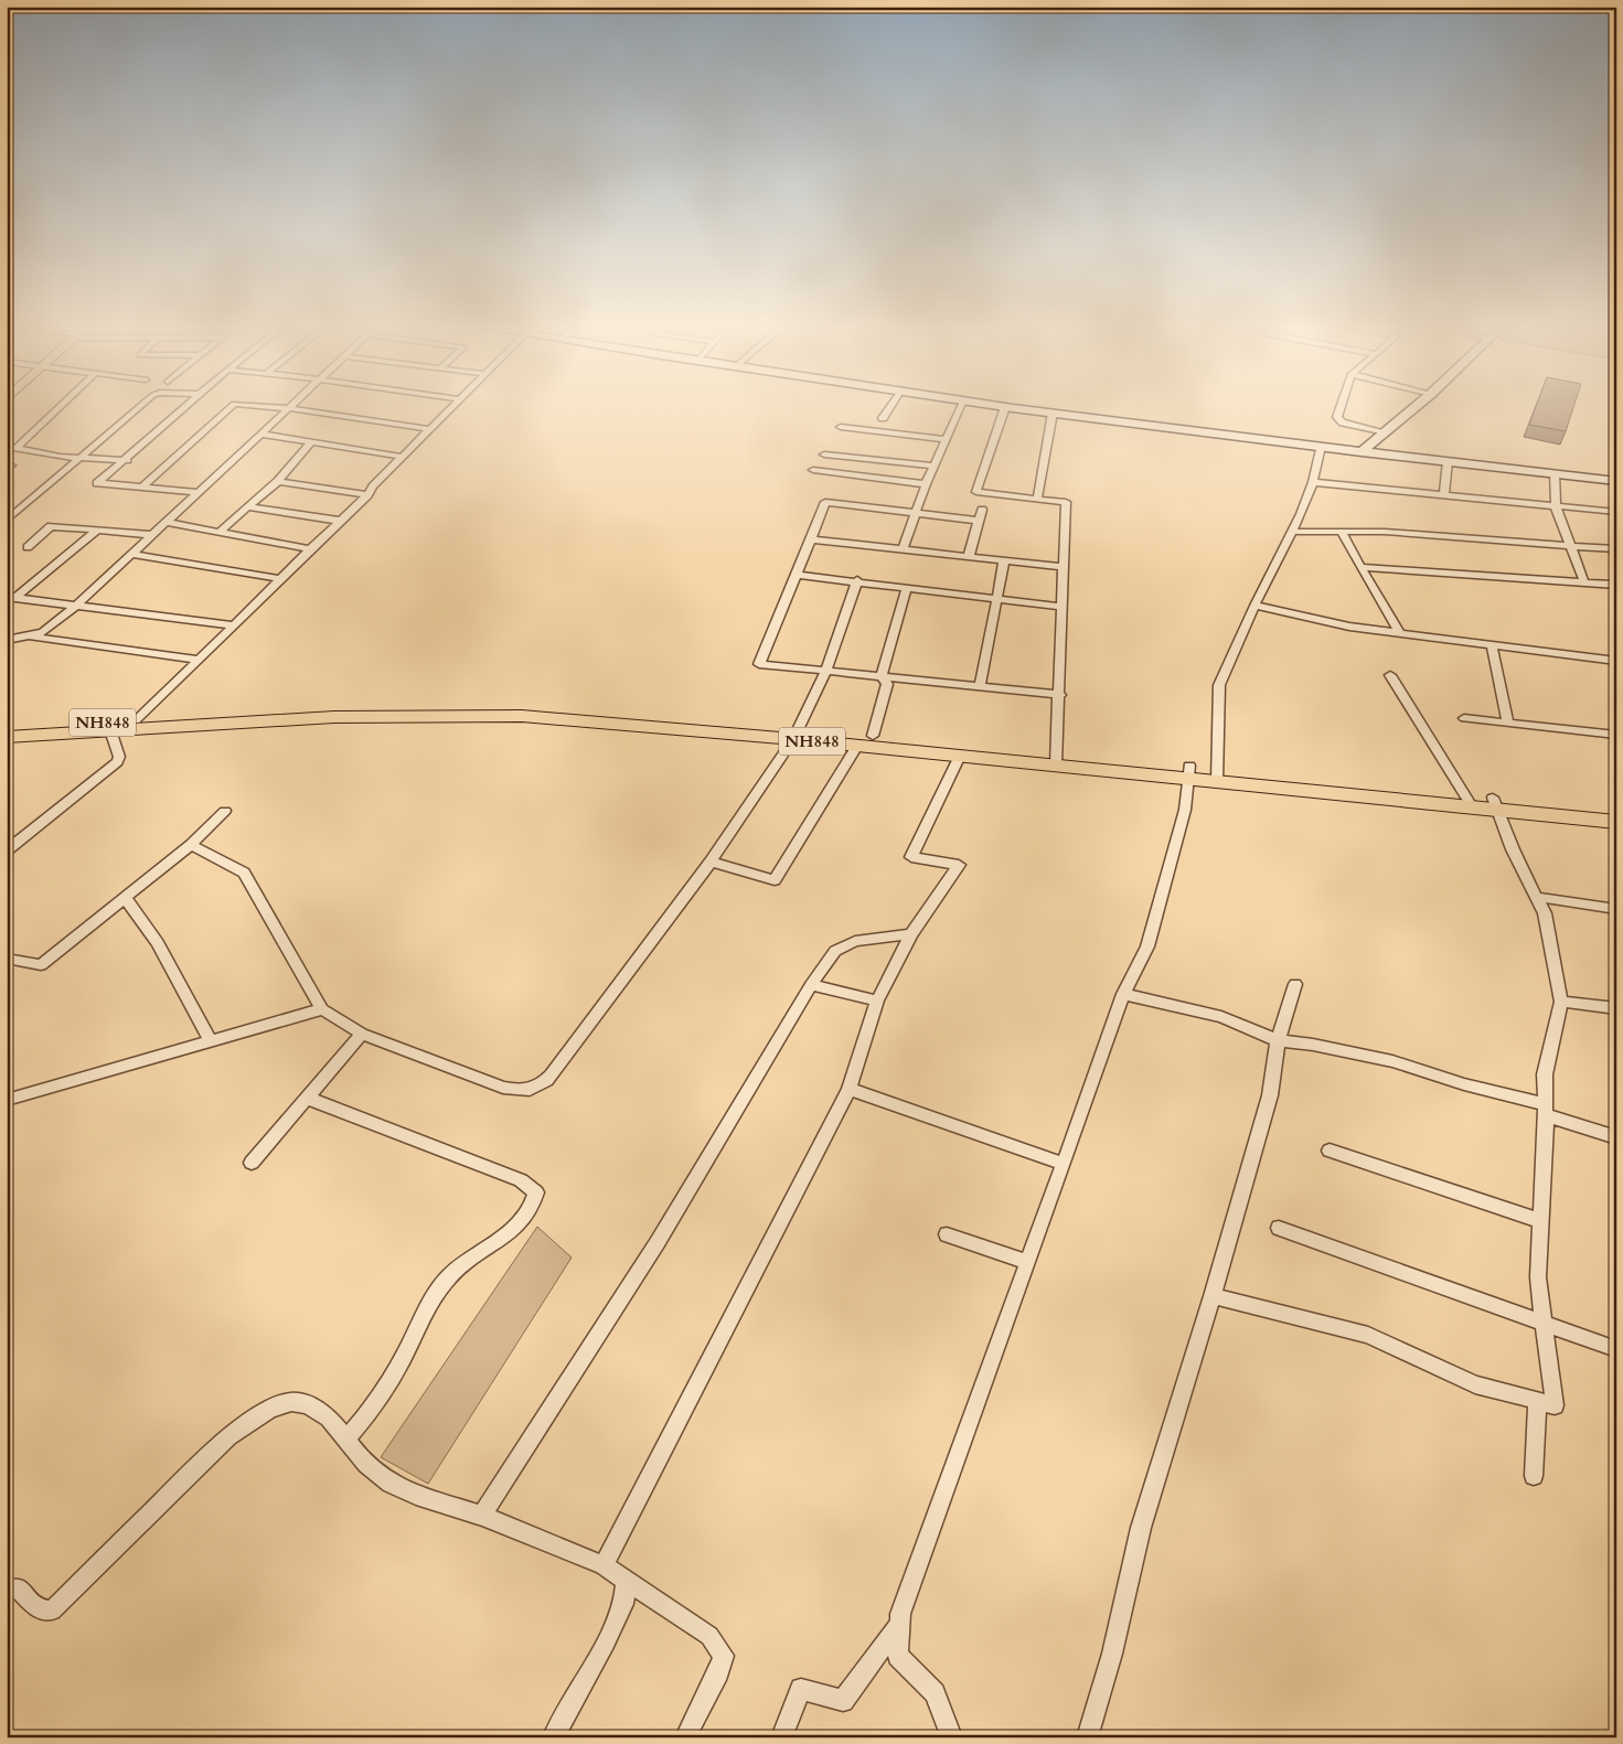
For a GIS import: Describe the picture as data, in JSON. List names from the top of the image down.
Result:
{
  "streets": {
    "highway": ["NH848"]
  }
}
